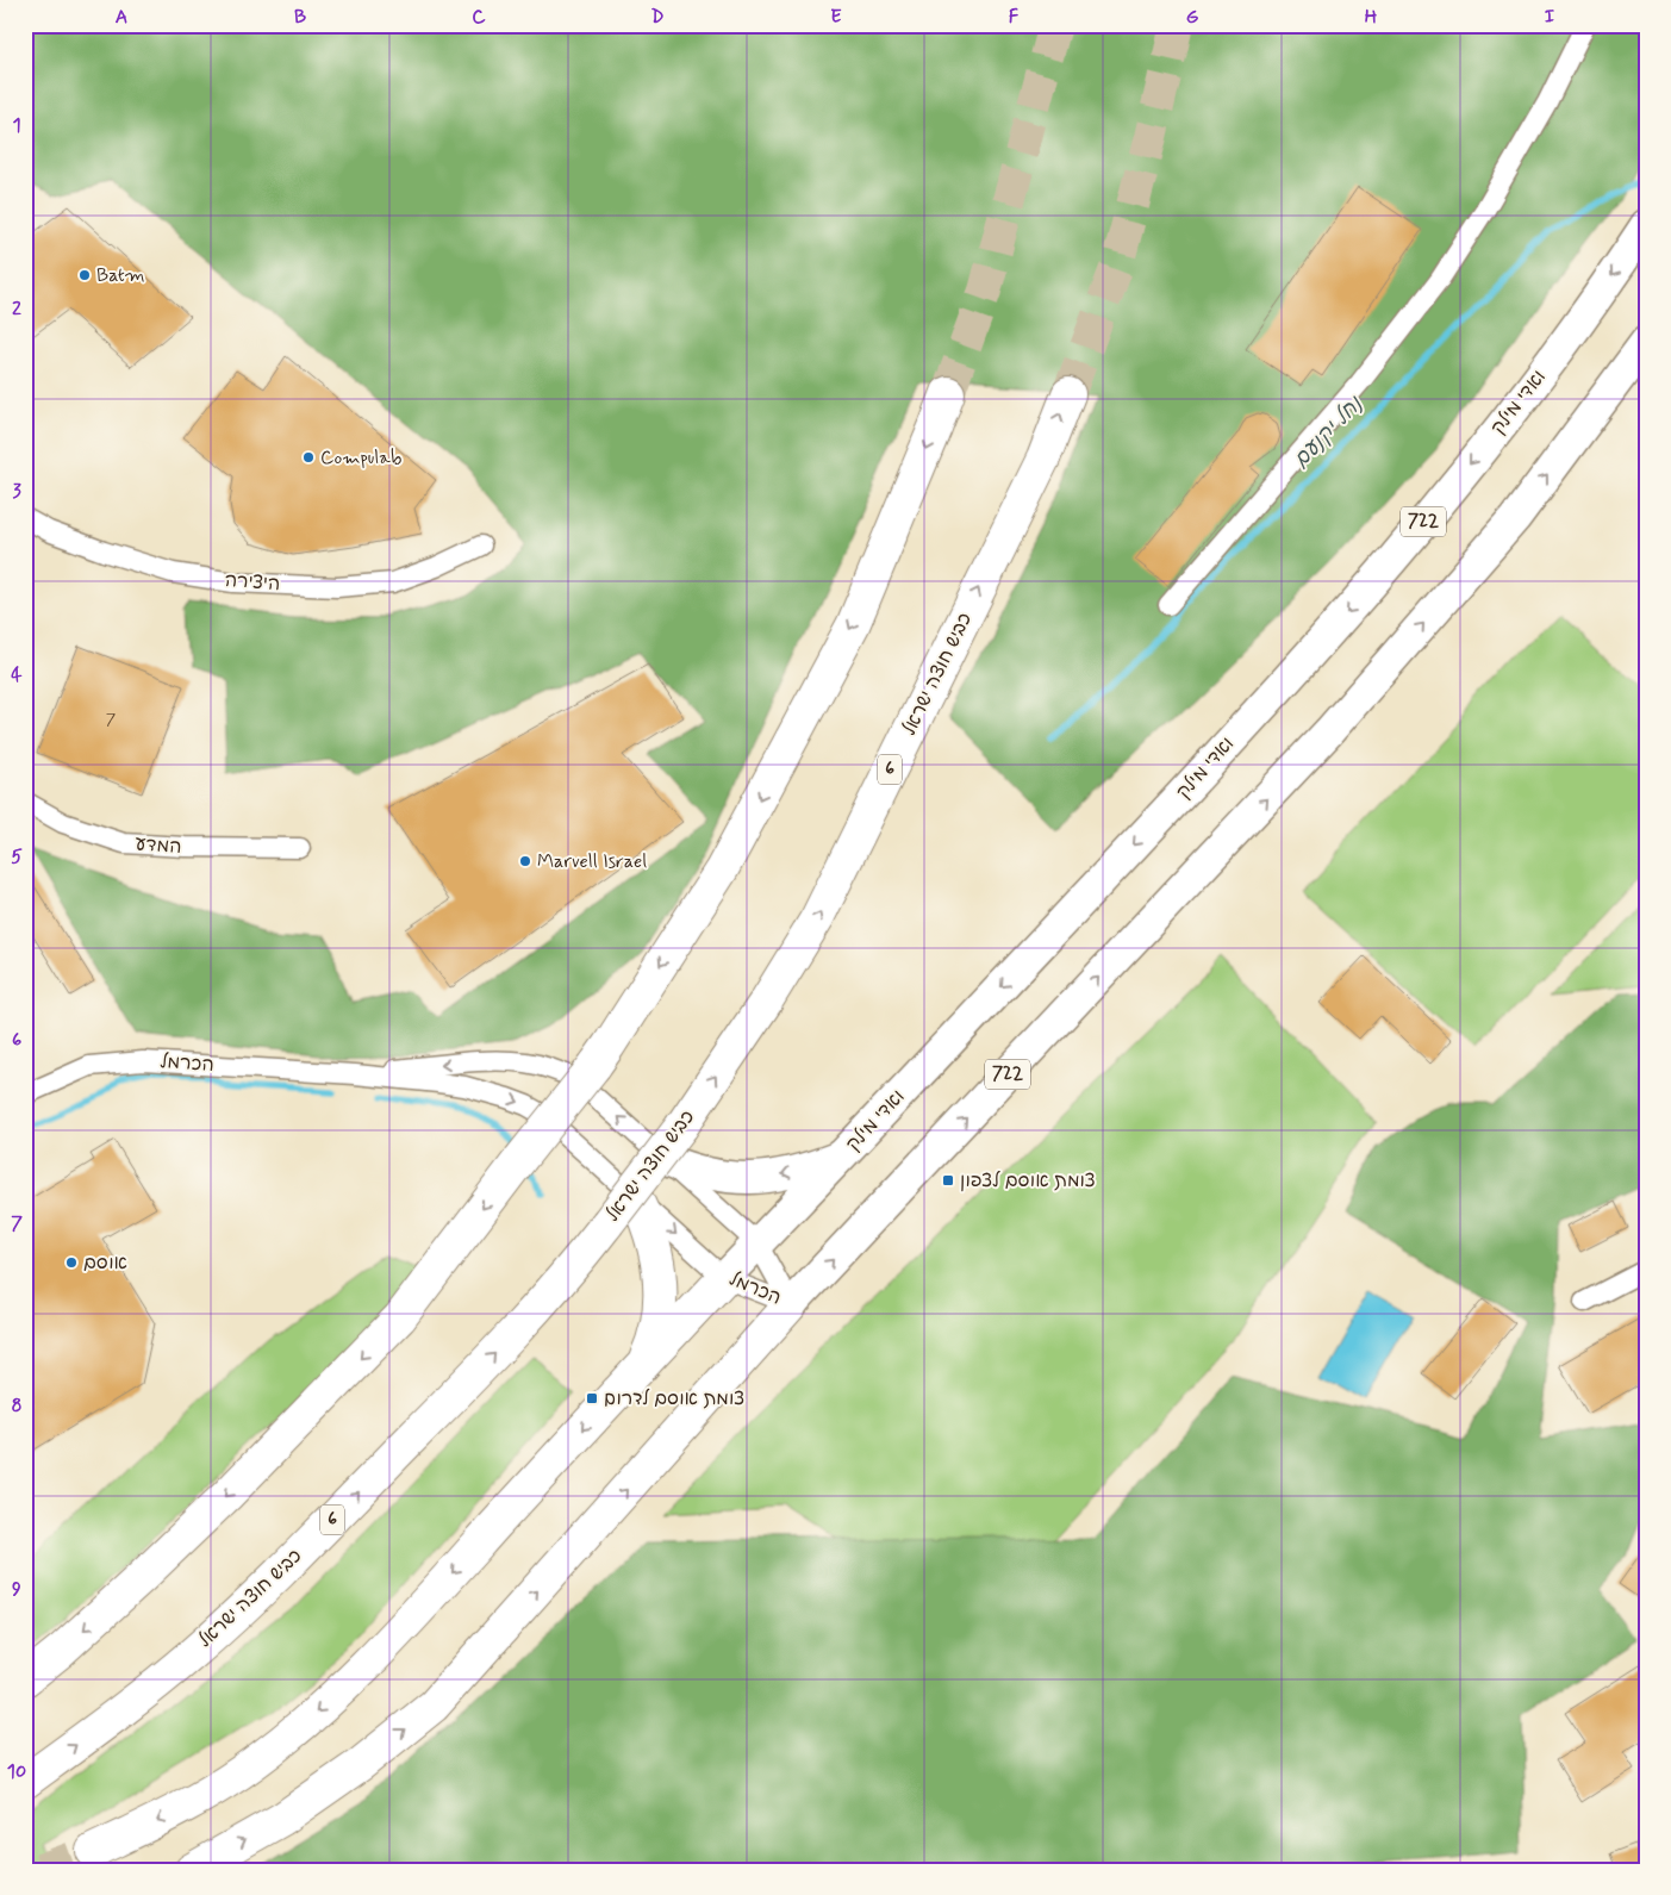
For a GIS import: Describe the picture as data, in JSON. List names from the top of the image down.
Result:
{
  "streets": {
    "highway": ["כביש חוצה ישראל", "6"],
    "main road": ["ואדי מילק", "722"],
    "street": ["היצירה", "המדע", "הכרמל"]
  },
  "crossings": [
    ["ואדי מילק", "הכרמל"],
    ["722", "הכרמל"]
  ],
  "water": ["נחל יקנעם"],
  "places": {
    "other": [
      "Batm",
      "Compulab",
      "Marvell Israel",
      "אוסם"
    ],
    "transit": ["צומת אוסם לצפון", "צומת אוסם לדרום"]
  },
  "house_numbers": ["7"],
  "grid": {
    "columns": [
      "A",
      "B",
      "C",
      "D",
      "E",
      "F",
      "G",
      "H",
      "I"
    ],
    "rows": [
      "1",
      "2",
      "3",
      "4",
      "5",
      "6",
      "7",
      "8",
      "9",
      "10"
    ]
  }
}
